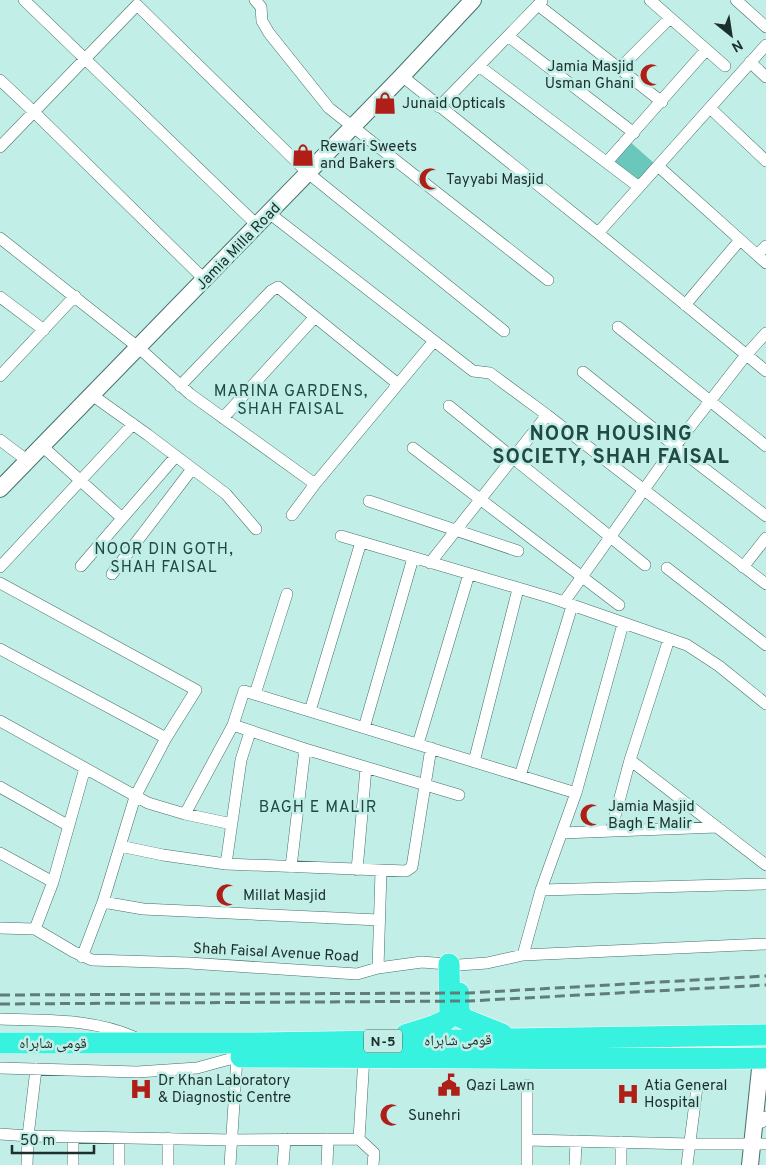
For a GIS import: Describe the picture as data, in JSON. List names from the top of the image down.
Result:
{
  "streets": {
    "highway": ["قومی شاہراہ", "N-5"],
    "main road": ["Jamia Milla Road"],
    "street": ["Shah Faisal Avenue Road"]
  },
  "districts": [
    "MARINA GARDENS, SHAH FAISAL",
    "NOOR HOUSING SOCIETY, SHAH FAISAL",
    "NOOR DIN GOTH, SHAH FAISAL",
    "BAGH E MALIR"
  ],
  "places": {
    "mosque": [
      "Jamia Masjid Usman Ghani",
      "Tayyabi Masjid",
      "Jamia Masjid Bagh E Malir",
      "Millat Masjid",
      "Sunehri"
    ],
    "shop": ["Junaid Opticals", "Rewari Sweets and Bakers"],
    "public building": ["Qazi Lawn"],
    "hospital": ["Dr Khan Laboratory & Diagnostic Centre", "Atia General Hospital"]
  },
  "scale_bar": "50 m",
  "north": "bottom right"
}
